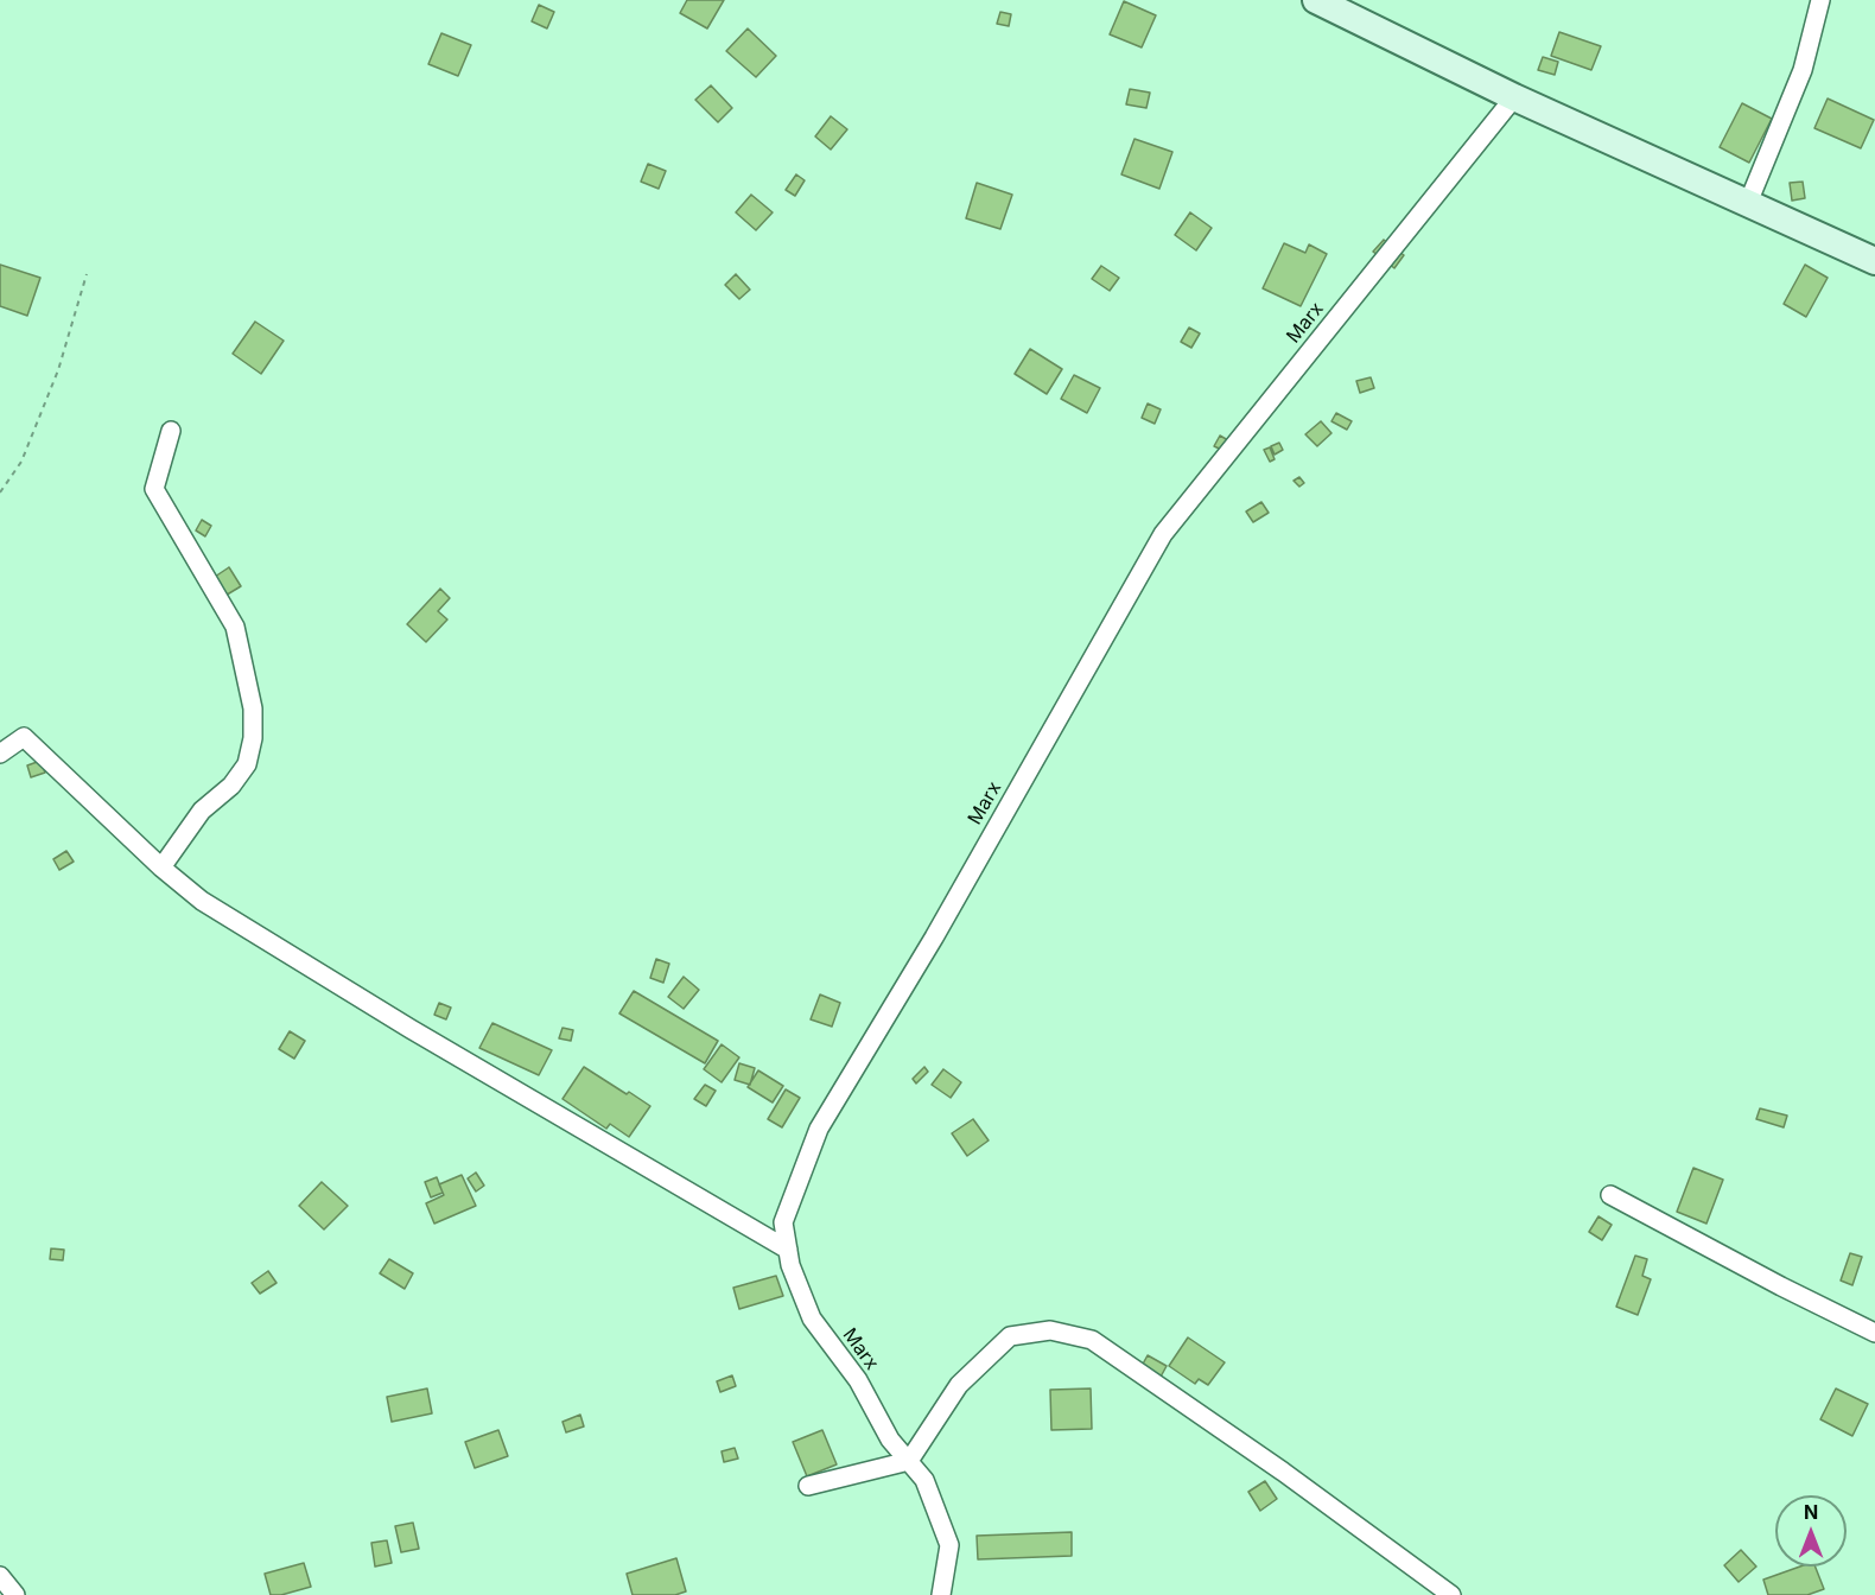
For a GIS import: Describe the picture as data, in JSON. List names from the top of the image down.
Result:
{
  "streets": {
    "street": ["Marx"]
  },
  "north": "top"
}
